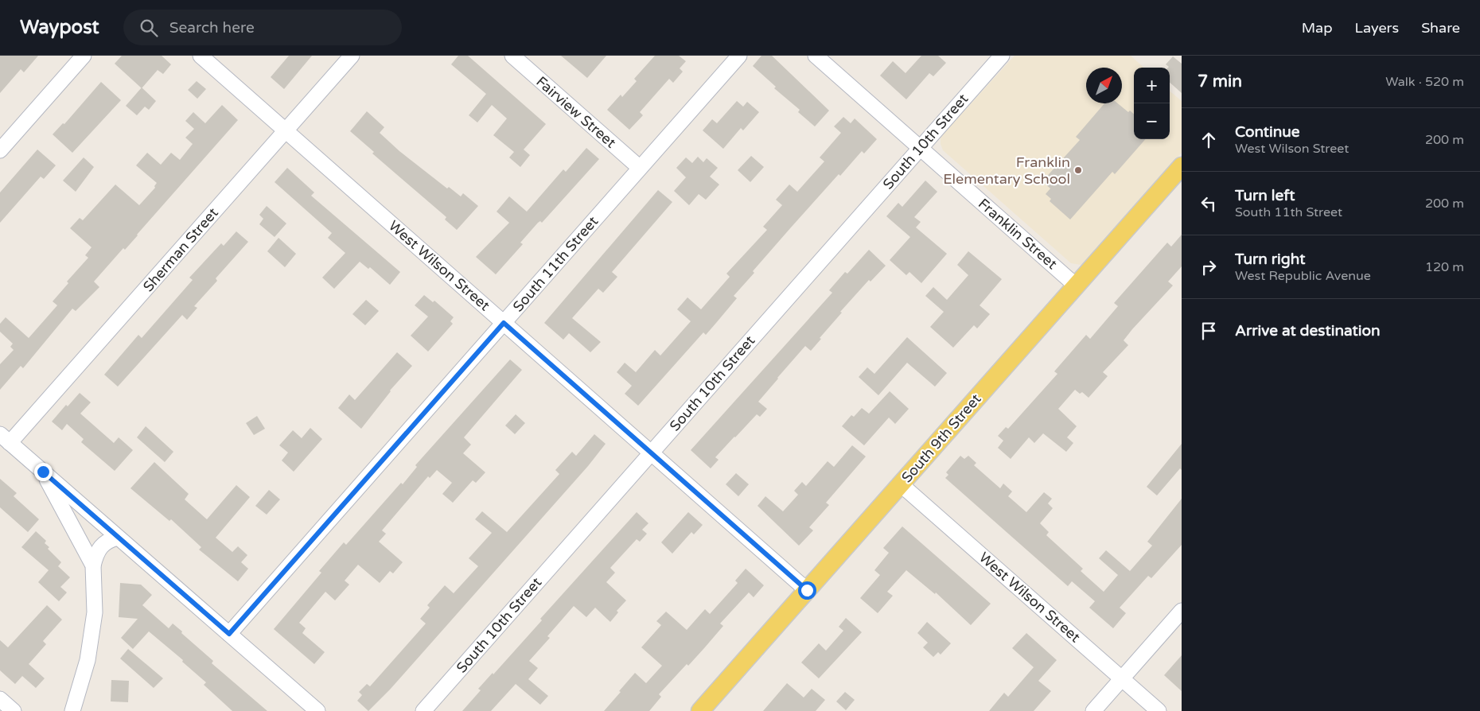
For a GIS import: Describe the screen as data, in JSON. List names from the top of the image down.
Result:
{
  "streets": {
    "main road": ["South 9th Street"],
    "street": [
      "Fairview Street",
      "South 10th Street",
      "Franklin Street",
      "Sherman Street",
      "South 11th Street",
      "West Wilson Street"
    ]
  },
  "crossings": [
    ["Fairview Street", "South 11th Street"],
    ["South 10th Street", "Franklin Street"],
    ["South 10th Street", "West Wilson Street"],
    ["Franklin Street", "South 9th Street"],
    ["Sherman Street", "West Wilson Street"],
    ["South 11th Street", "West Wilson Street"],
    ["West Wilson Street", "South 9th Street"]
  ],
  "places": ["Franklin Elementary School"],
  "north": "top right",
  "page": {
    "header": "Waypost",
    "search": "Search here",
    "nav": ["Map", "Layers", "Share"],
    "heading": ["7 min", "Walk · 520 m"],
    "map_buttons": ["+", "−"],
    "list": [
      ["Continue", "West Wilson Street", "200 m"],
      ["Turn left", "South 11th Street", "200 m"],
      ["Turn right", "West Republic Avenue", "120 m"],
      "Arrive at destination"
    ]
  }
}
